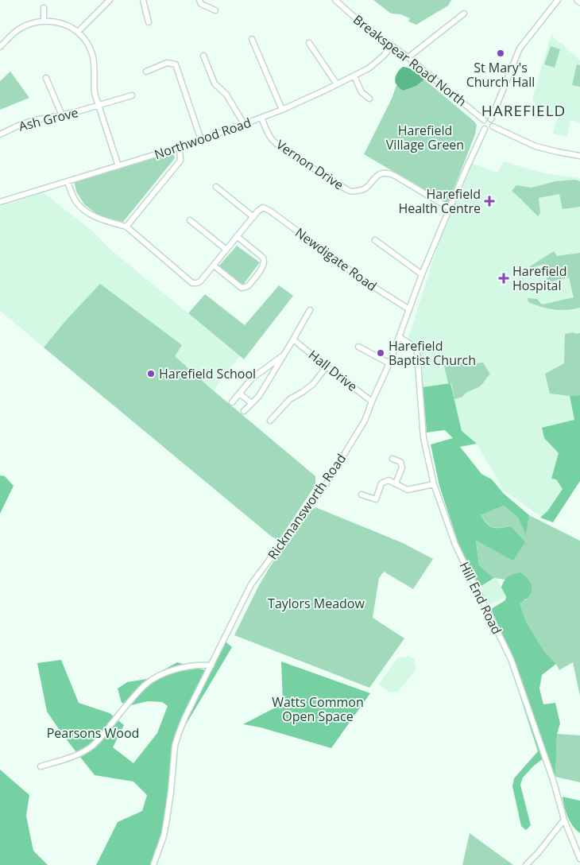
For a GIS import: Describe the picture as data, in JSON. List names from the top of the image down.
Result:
{
  "streets": {
    "street": [
      "Breakspear Road North",
      "Ash Grove",
      "Northwood Road",
      "Vernon Drive",
      "Newdigate Road",
      "Hall Drive",
      "Rickmansworth Road",
      "Hill End Road"
    ]
  },
  "crossings": [
    ["Breakspear Road North", "Northwood Road"],
    ["Breakspear Road North", "Rickmansworth Road"],
    ["Northwood Road", "Vernon Drive"],
    ["Vernon Drive", "Rickmansworth Road"],
    ["Newdigate Road", "Rickmansworth Road"],
    ["Hall Drive", "Rickmansworth Road"],
    ["Rickmansworth Road", "Hill End Road"]
  ],
  "districts": ["HAREFIELD"],
  "parks": [
    "Harefield Village Green",
    "Taylors Meadow",
    "Watts Common Open Space",
    "Pearsons Wood"
  ],
  "places": {
    "other": ["St Mary's Church Hall", "Harefield Baptist Church", "Harefield School"],
    "health": ["Harefield Health Centre", "Harefield Hospital"]
  }
}
